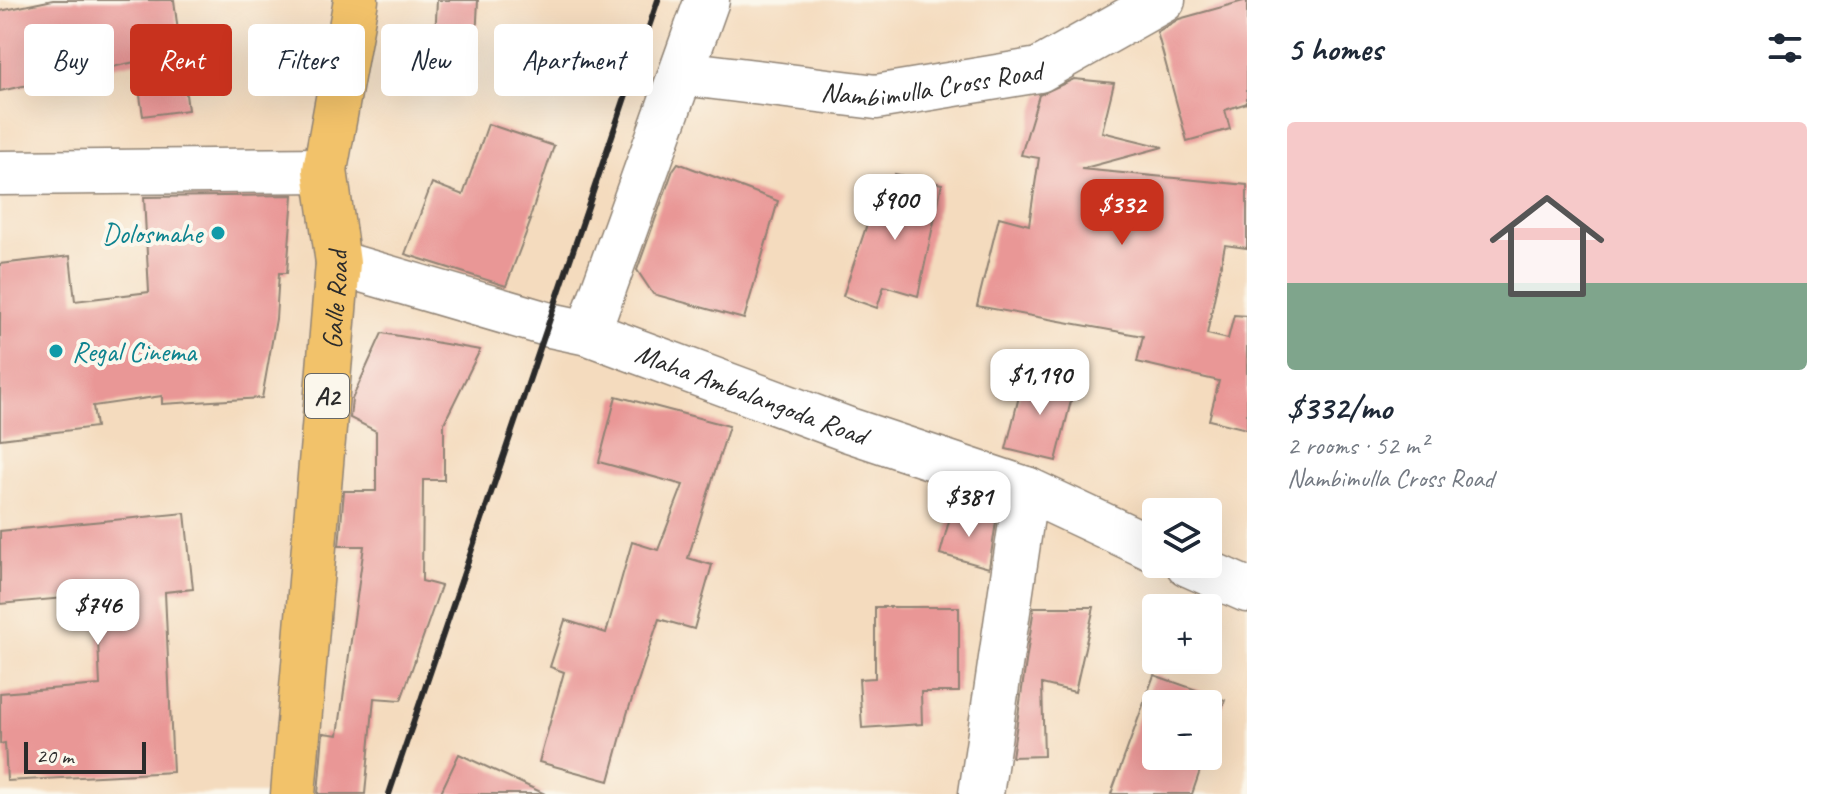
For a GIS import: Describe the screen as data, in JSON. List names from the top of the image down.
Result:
{
  "streets": {
    "highway": ["Galle Road", "A2"],
    "street": ["Nambimulla Cross Road", "Maha Ambalangoda Road"]
  },
  "crossings": [
    ["Galle Road", "Maha Ambalangoda Road"]
  ],
  "places": ["Dolosmahe", "Regal Cinema"],
  "scale_bar": "20 m",
  "page": {
    "heading": "5 homes",
    "chip": [
      "Buy",
      "Rent",
      "Filters",
      "New",
      "Apartment"
    ],
    "list": [
      {
        "name": "$332/mo",
        "note": "2 rooms · 52 m² · Nambimulla Cross Road"
      }
    ],
    "price": [
      "$900",
      "$332",
      "$1,190",
      "$381",
      "$746"
    ],
    "map_buttons": ["+", "−"],
    "scale": "20 m"
  }
}
